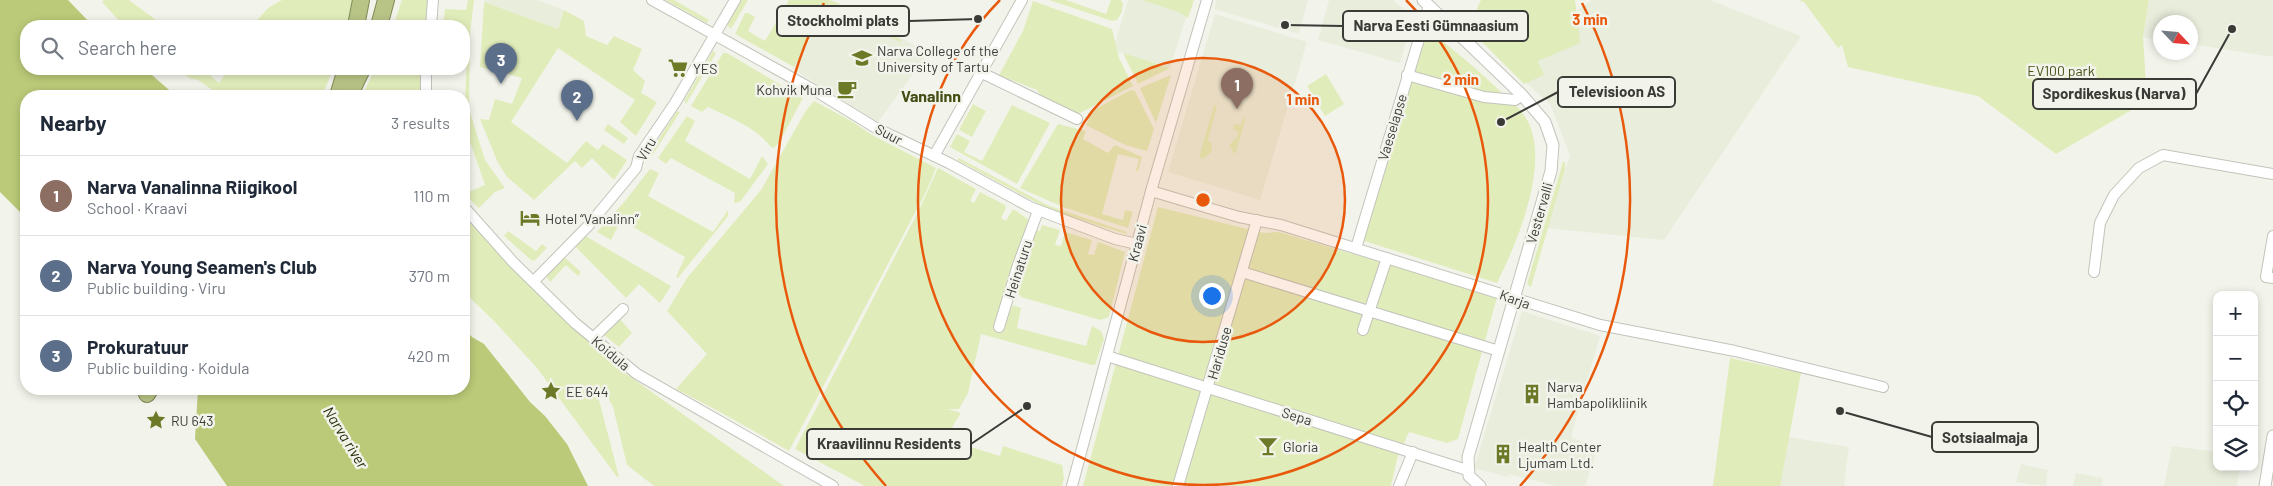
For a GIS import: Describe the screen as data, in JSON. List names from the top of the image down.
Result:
{
  "streets": {
    "street": [
      "Vaeselapse",
      "Suur",
      "Viru",
      "Vestervalli",
      "Kraavi",
      "Heinaturu",
      "Karja",
      "Koidula",
      "Hariduse",
      "Sepa"
    ]
  },
  "crossings": [
    ["Vaeselapse", "Vestervalli"],
    ["Vaeselapse", "Karja"],
    ["Suur", "Viru"],
    ["Suur", "Kraavi"],
    ["Suur", "Heinaturu"],
    ["Viru", "Koidula"],
    ["Vestervalli", "Karja"],
    ["Vestervalli", "Sepa"],
    ["Kraavi", "Karja"],
    ["Kraavi", "Sepa"],
    ["Karja", "Hariduse"],
    ["Hariduse", "Sepa"]
  ],
  "districts": ["Vanalinn"],
  "water": ["Narva river"],
  "parks": ["EV100 park"],
  "places": {
    "other": [
      "Stockholmi plats",
      "Narva Eesti Gümnaasium",
      "Spordikeskus (Narva)",
      "Televisioon AS",
      "Kraavilinnu Residents",
      "Sotsiaalmaja"
    ],
    "school or university": ["Narva College of the University of Tartu"],
    "supermarket": ["YES"],
    "cafe": ["Kohvik Muna"],
    "hotel": ["Hotel “Vanalinn”"],
    "place": ["EE 644", "RU 643"],
    "building": ["Narva Hambapolikliinik", "Health Center Ljumam Ltd."],
    "bar": ["Gloria"]
  },
  "north": "bottom right",
  "page": {
    "search": "Search here",
    "pins": ["3", "1", "2"],
    "heading": ["Nearby", "3 results"],
    "list": [
      {
        "mark": "1",
        "name": "Narva Vanalinna Riigikool",
        "note": "School · Kraavi",
        "value": "110 m"
      },
      {
        "mark": "2",
        "name": "Narva Young Seamen's Club",
        "note": "Public building · Viru",
        "value": "370 m"
      },
      {
        "mark": "3",
        "name": "Prokuratuur",
        "note": "Public building · Koidula",
        "value": "420 m"
      }
    ],
    "map_buttons": ["+", "−"]
  },
  "rings": ["3 min", "2 min", "1 min"]
}
